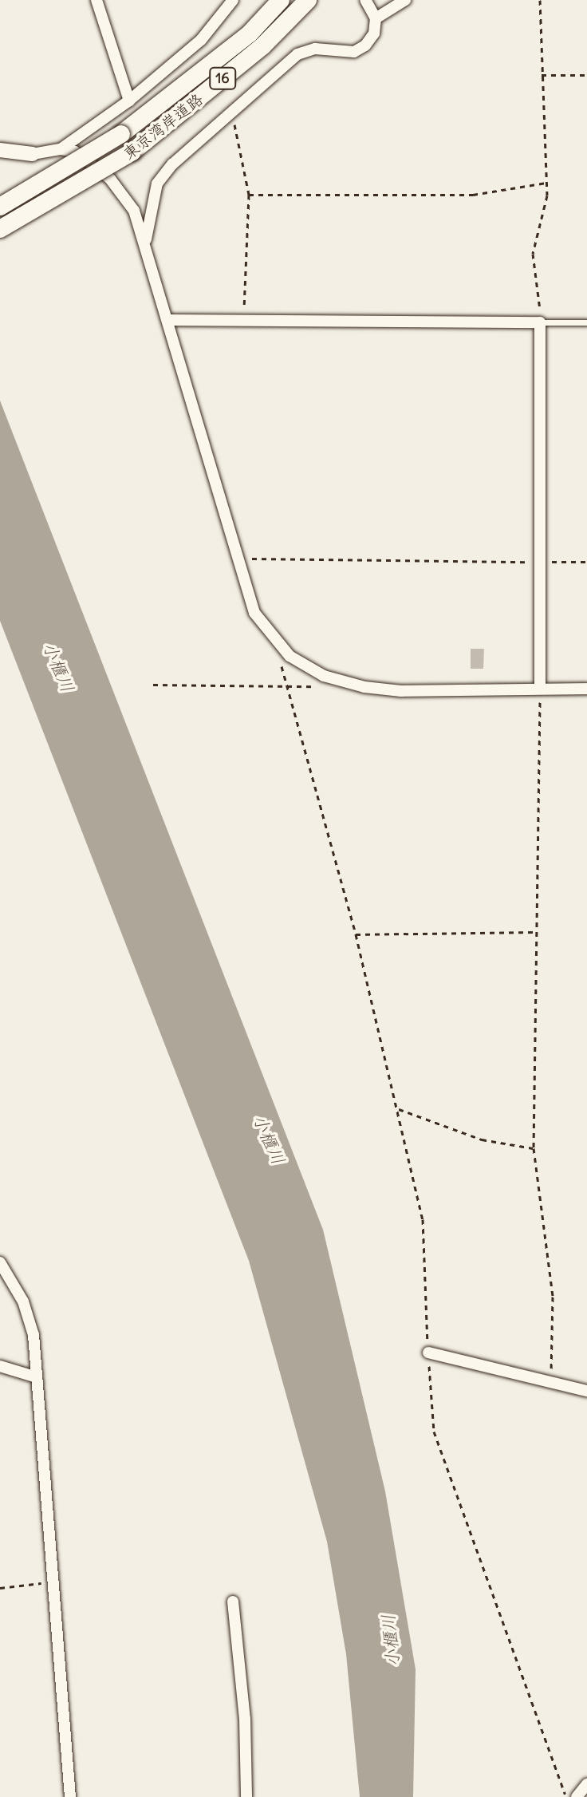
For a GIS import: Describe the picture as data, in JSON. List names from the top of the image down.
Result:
{
  "streets": {
    "highway": ["16", "東京湾岸道路"]
  },
  "water": ["小櫃川"]
}
